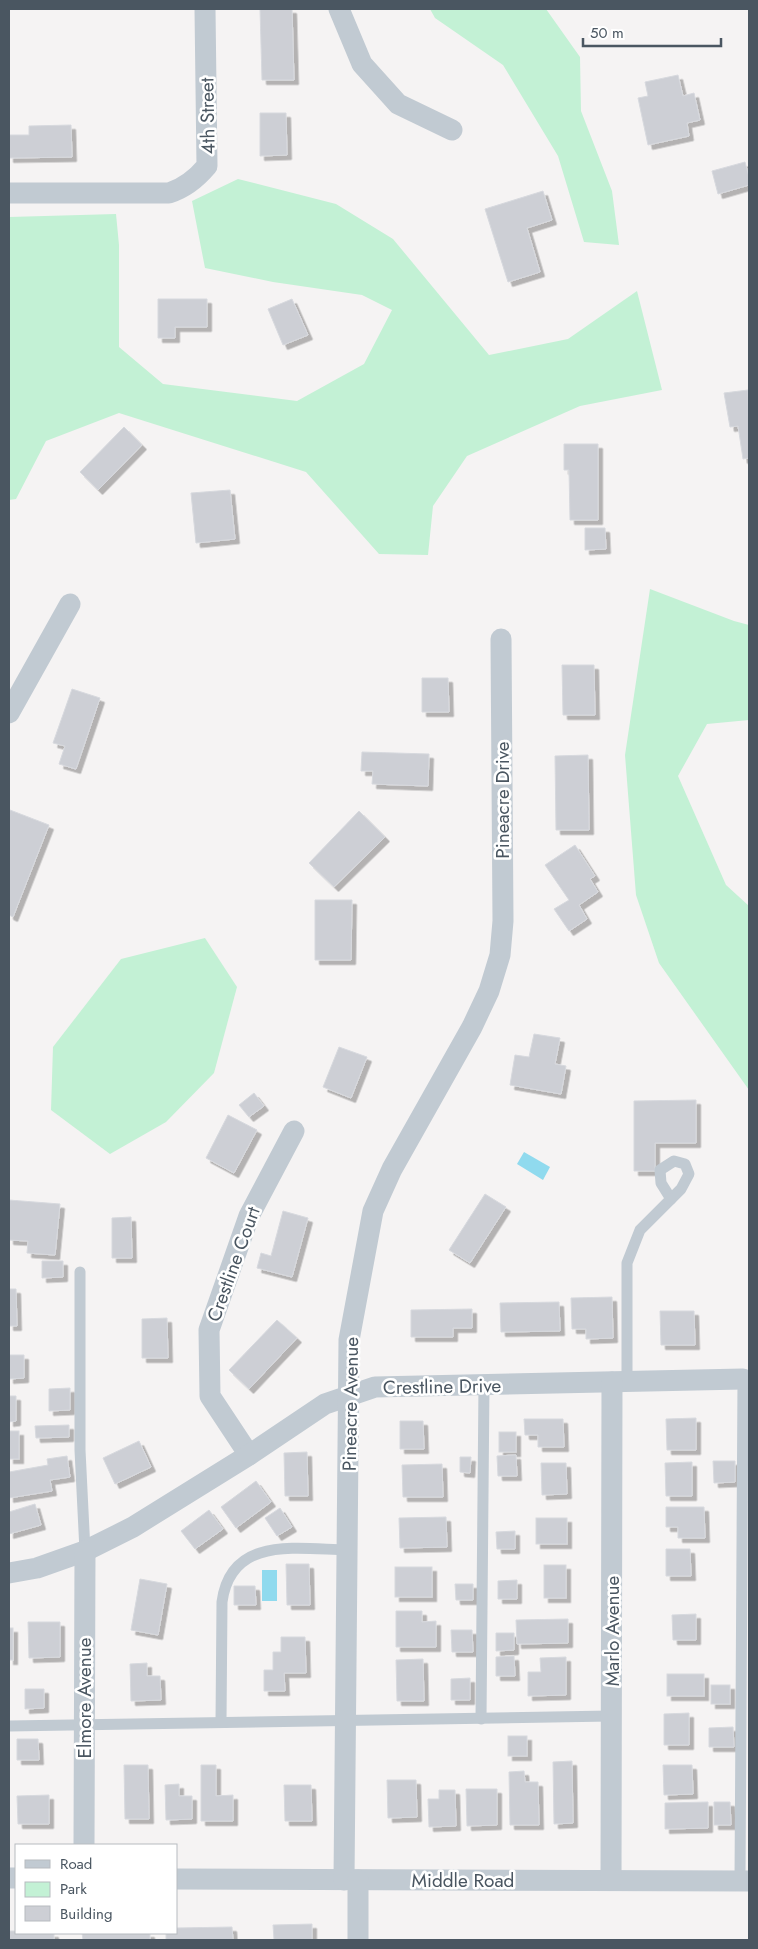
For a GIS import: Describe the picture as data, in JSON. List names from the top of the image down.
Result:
{
  "streets": {
    "street": [
      "4th Street",
      "Pineacre Drive",
      "Crestline Court",
      "Crestline Drive",
      "Pineacre Avenue",
      "Marlo Avenue",
      "Elmore Avenue",
      "Middle Road"
    ]
  },
  "crossings": [
    ["Pineacre Drive", "Pineacre Avenue"],
    ["Crestline Court", "Crestline Drive"],
    ["Crestline Drive", "Pineacre Avenue"],
    ["Crestline Drive", "Marlo Avenue"],
    ["Crestline Drive", "Elmore Avenue"],
    ["Pineacre Avenue", "Middle Road"],
    ["Marlo Avenue", "Middle Road"]
  ],
  "legend": ["Road", "Park", "Building"],
  "scale_bar": "50 m"
}
